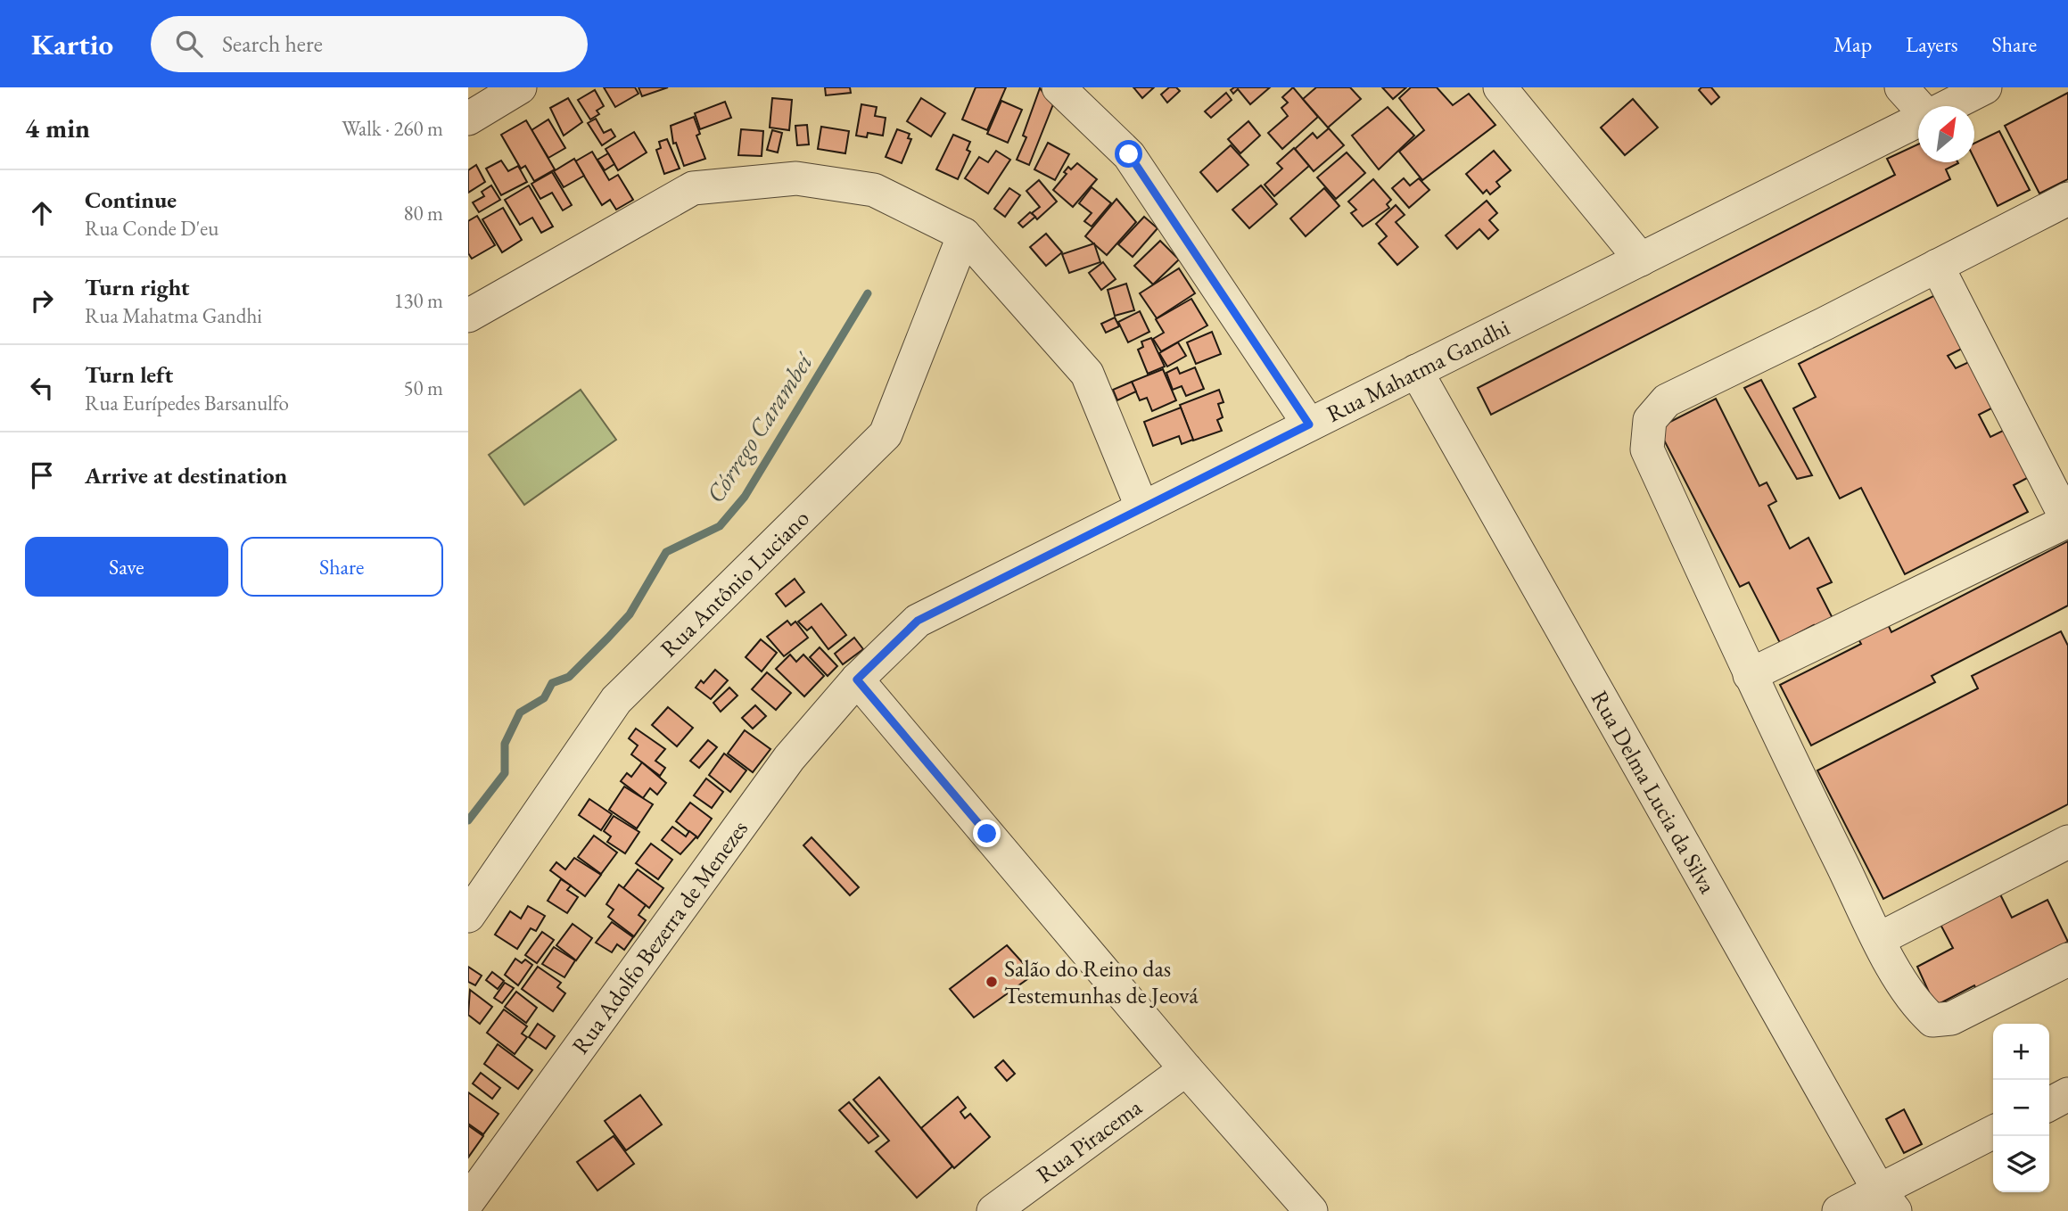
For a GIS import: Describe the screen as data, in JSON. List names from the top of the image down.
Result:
{
  "streets": {
    "street": [
      "Rua Mahatma Gandhi",
      "Rua Antônio Luciano",
      "Rua Delma Lucia da Silva",
      "Rua Adolfo Bezerra de Menezes",
      "Rua Piracema"
    ]
  },
  "crossings": [
    ["Rua Mahatma Gandhi", "Rua Delma Lucia da Silva"],
    ["Rua Mahatma Gandhi", "Rua Adolfo Bezerra de Menezes"]
  ],
  "water": ["Córrego Carambeí"],
  "places": ["Salão do Reino das Testemunhas de Jeová"],
  "north": "top right",
  "page": {
    "header": "Kartio",
    "search": "Search here",
    "nav": ["Map", "Layers", "Share"],
    "heading": ["4 min", "Walk · 260 m"],
    "list": [
      ["Continue", "Rua Conde D'eu", "80 m"],
      ["Turn right", "Rua Mahatma Gandhi", "130 m"],
      ["Turn left", "Rua Eurípedes Barsanulfo", "50 m"],
      "Arrive at destination"
    ],
    "buttons": ["Save", "Share"],
    "map_buttons": ["+", "−"]
  }
}
